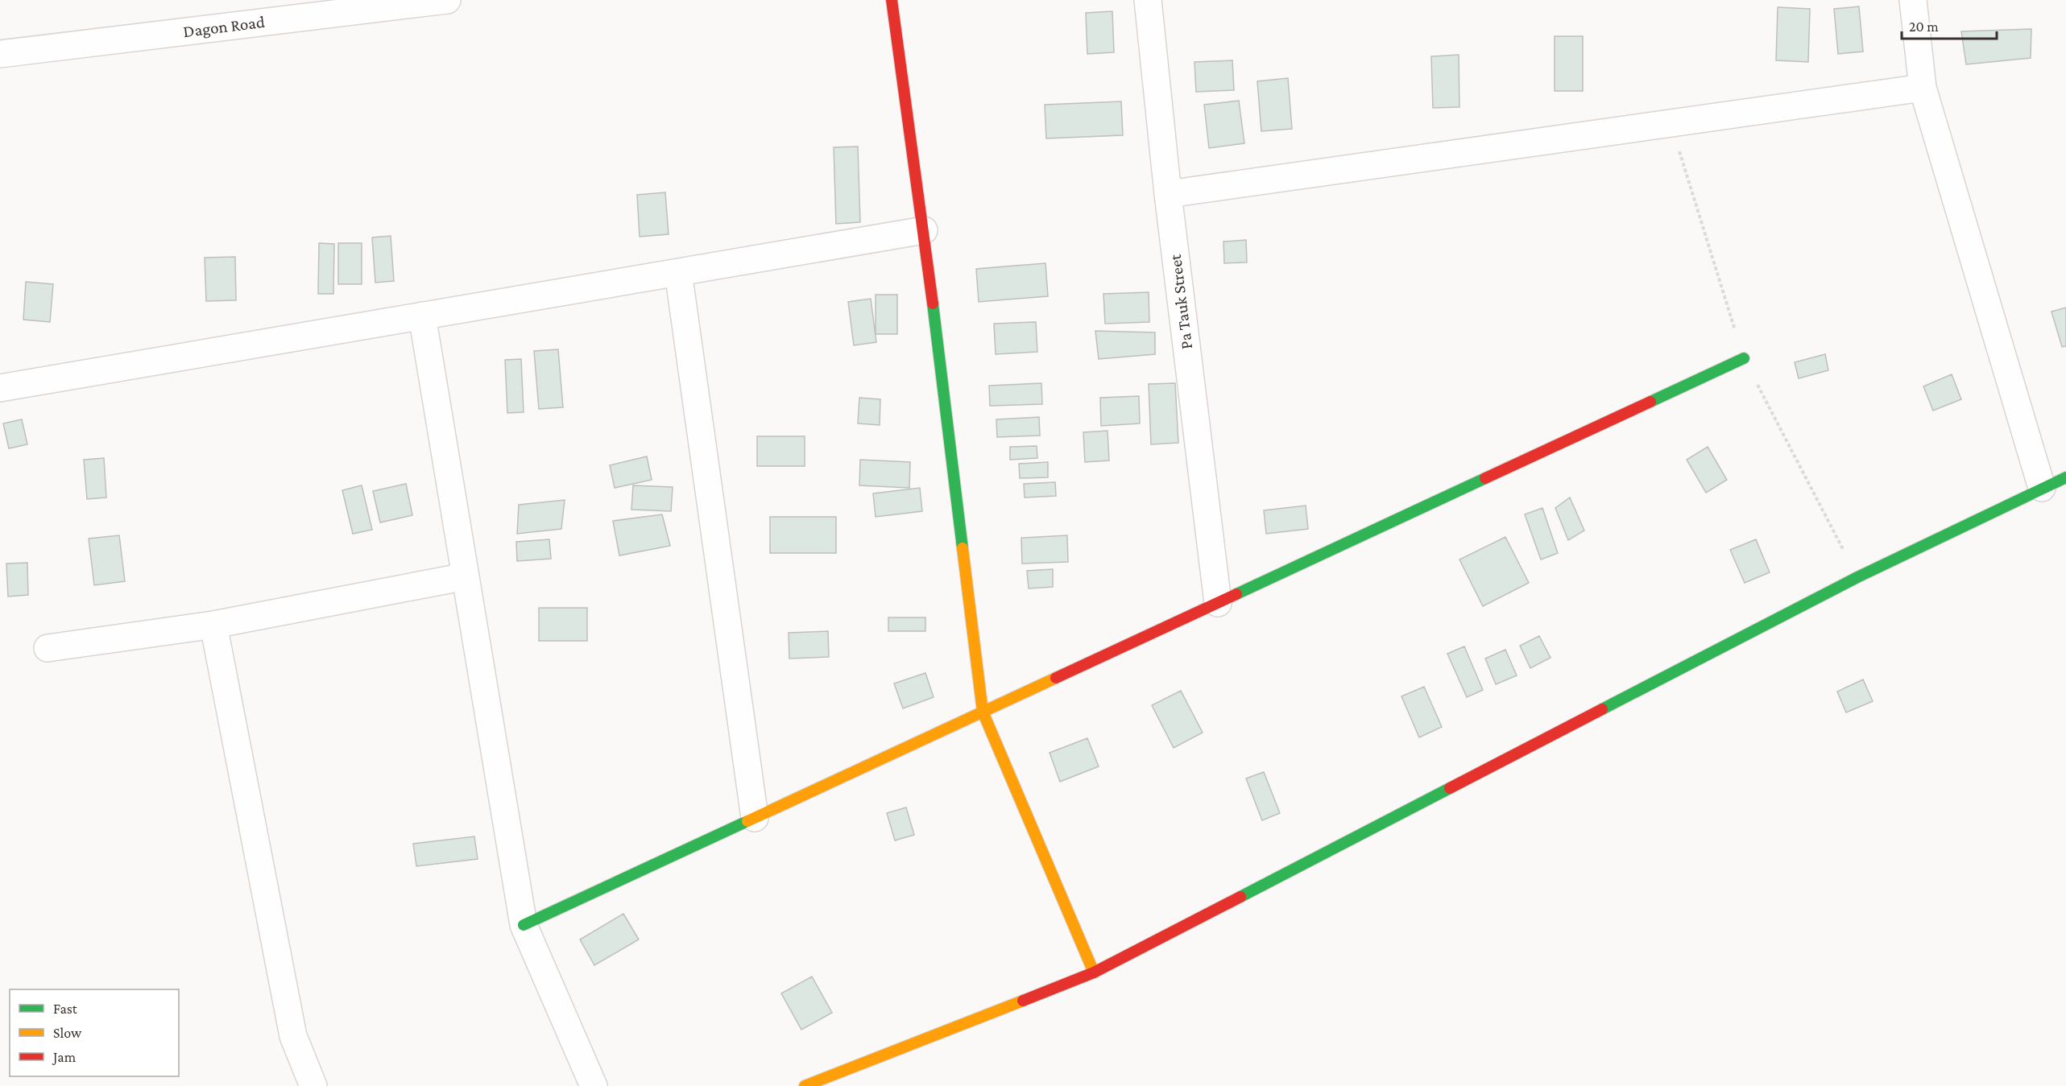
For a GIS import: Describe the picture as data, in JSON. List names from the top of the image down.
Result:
{
  "streets": {
    "street": ["Dagon Road", "Pa Tauk Street"]
  },
  "legend": ["Fast", "Slow", "Jam"],
  "scale_bar": "20 m"
}
